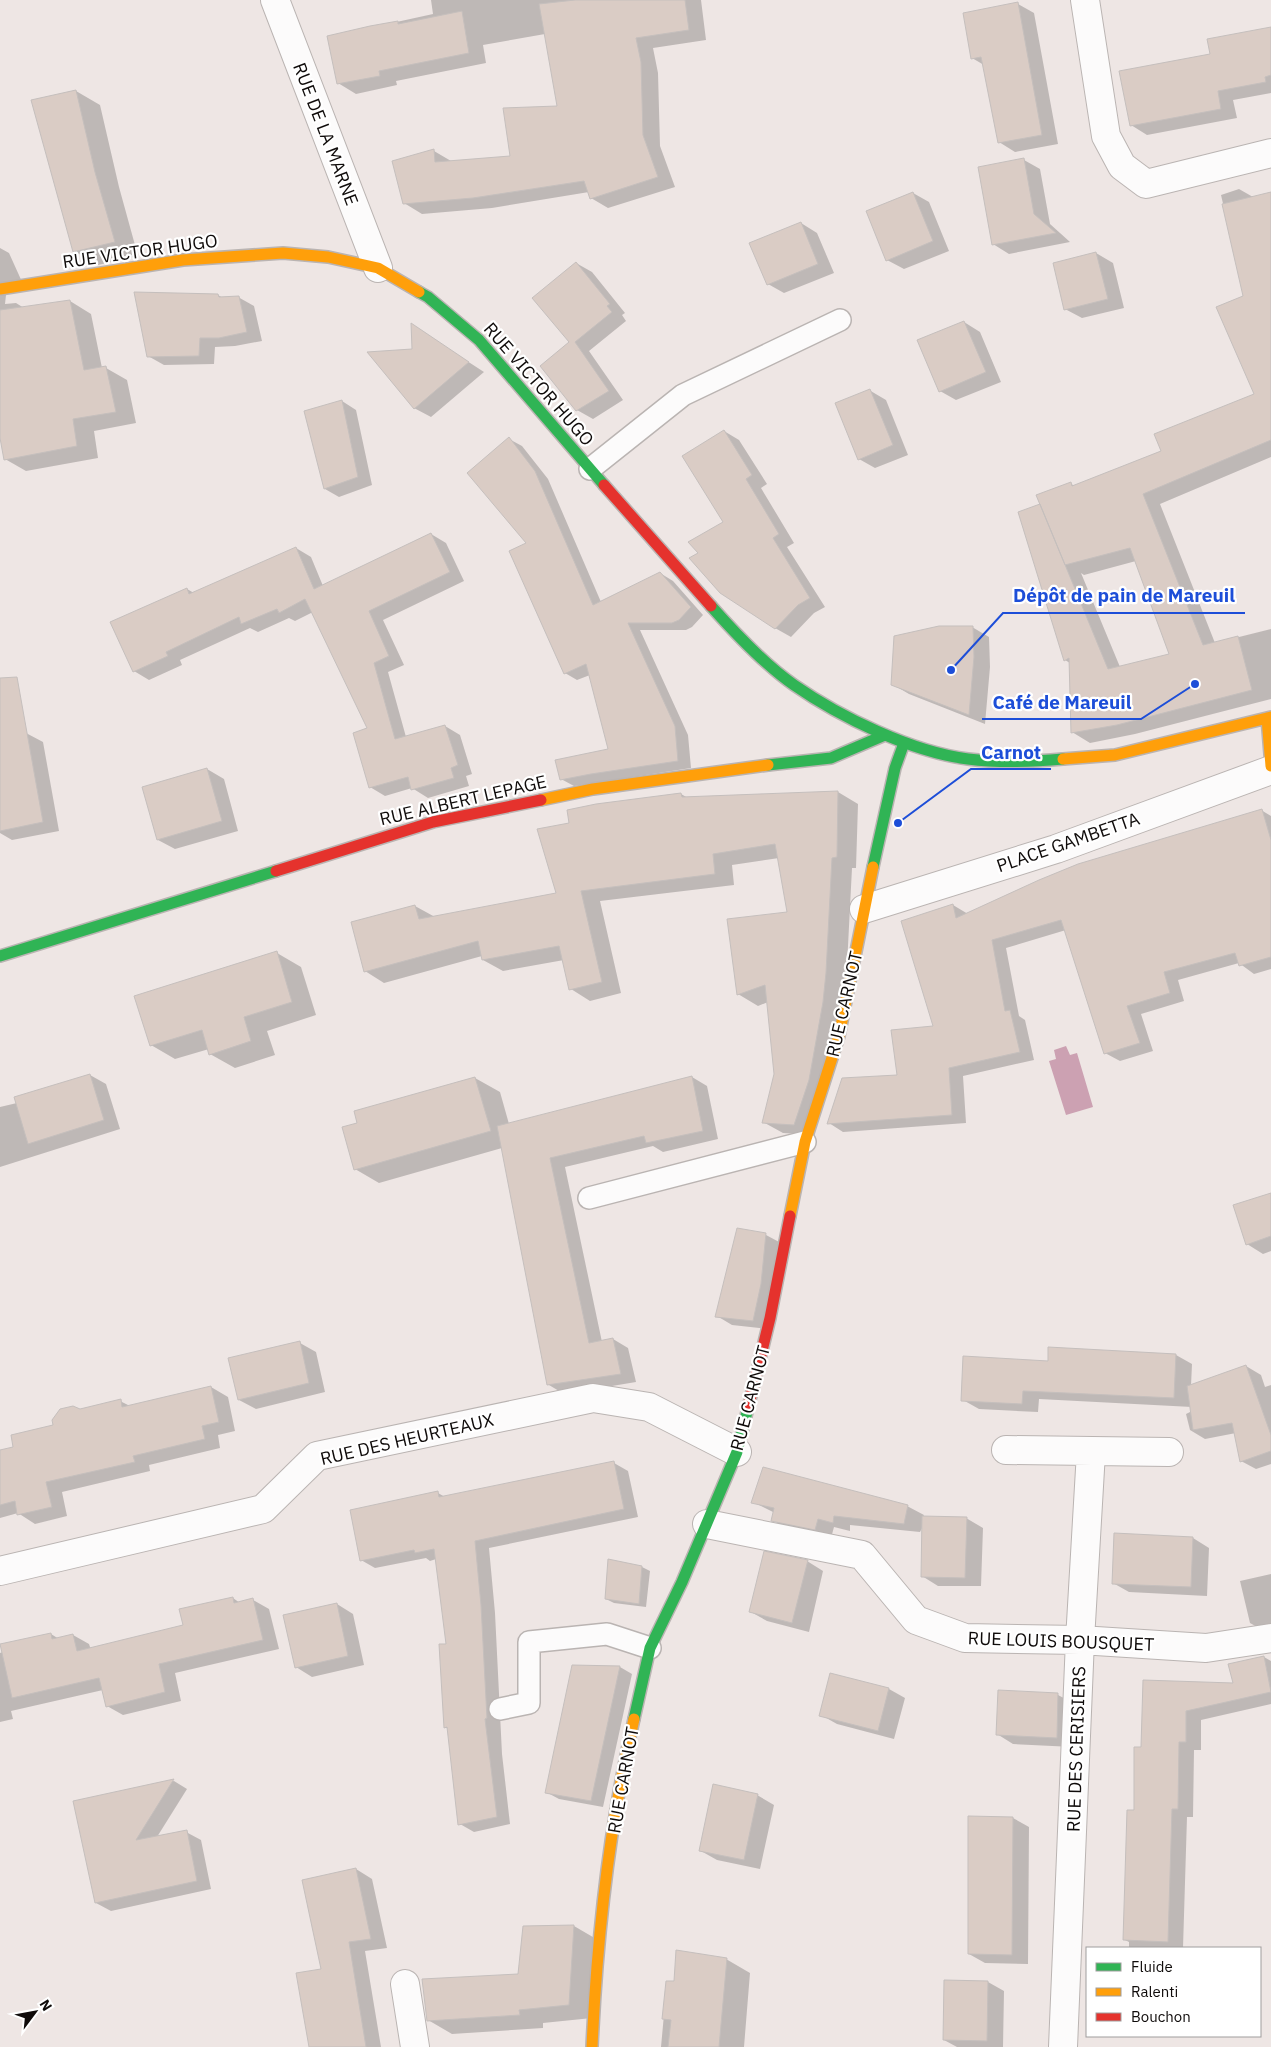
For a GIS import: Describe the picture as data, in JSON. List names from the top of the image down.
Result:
{
  "streets": {
    "street": [
      "RUE DE LA MARNE",
      "RUE VICTOR HUGO",
      "RUE ALBERT LEPAGE",
      "PLACE GAMBETTA",
      "RUE CARNOT",
      "RUE DES HEURTEAUX",
      "RUE LOUIS BOUSQUET",
      "RUE DES CERISIERS"
    ]
  },
  "crossings": [
    ["RUE DE LA MARNE", "RUE VICTOR HUGO"],
    ["RUE VICTOR HUGO", "RUE ALBERT LEPAGE"],
    ["RUE VICTOR HUGO", "RUE CARNOT"],
    ["PLACE GAMBETTA", "RUE CARNOT"],
    ["RUE CARNOT", "RUE DES HEURTEAUX"],
    ["RUE CARNOT", "RUE LOUIS BOUSQUET"],
    ["RUE LOUIS BOUSQUET", "RUE DES CERISIERS"]
  ],
  "places": ["Dépôt de pain de Mareuil", "Café de Mareuil", "Carnot"],
  "legend": ["Fluide", "Ralenti", "Bouchon"],
  "north": "top right"
}
